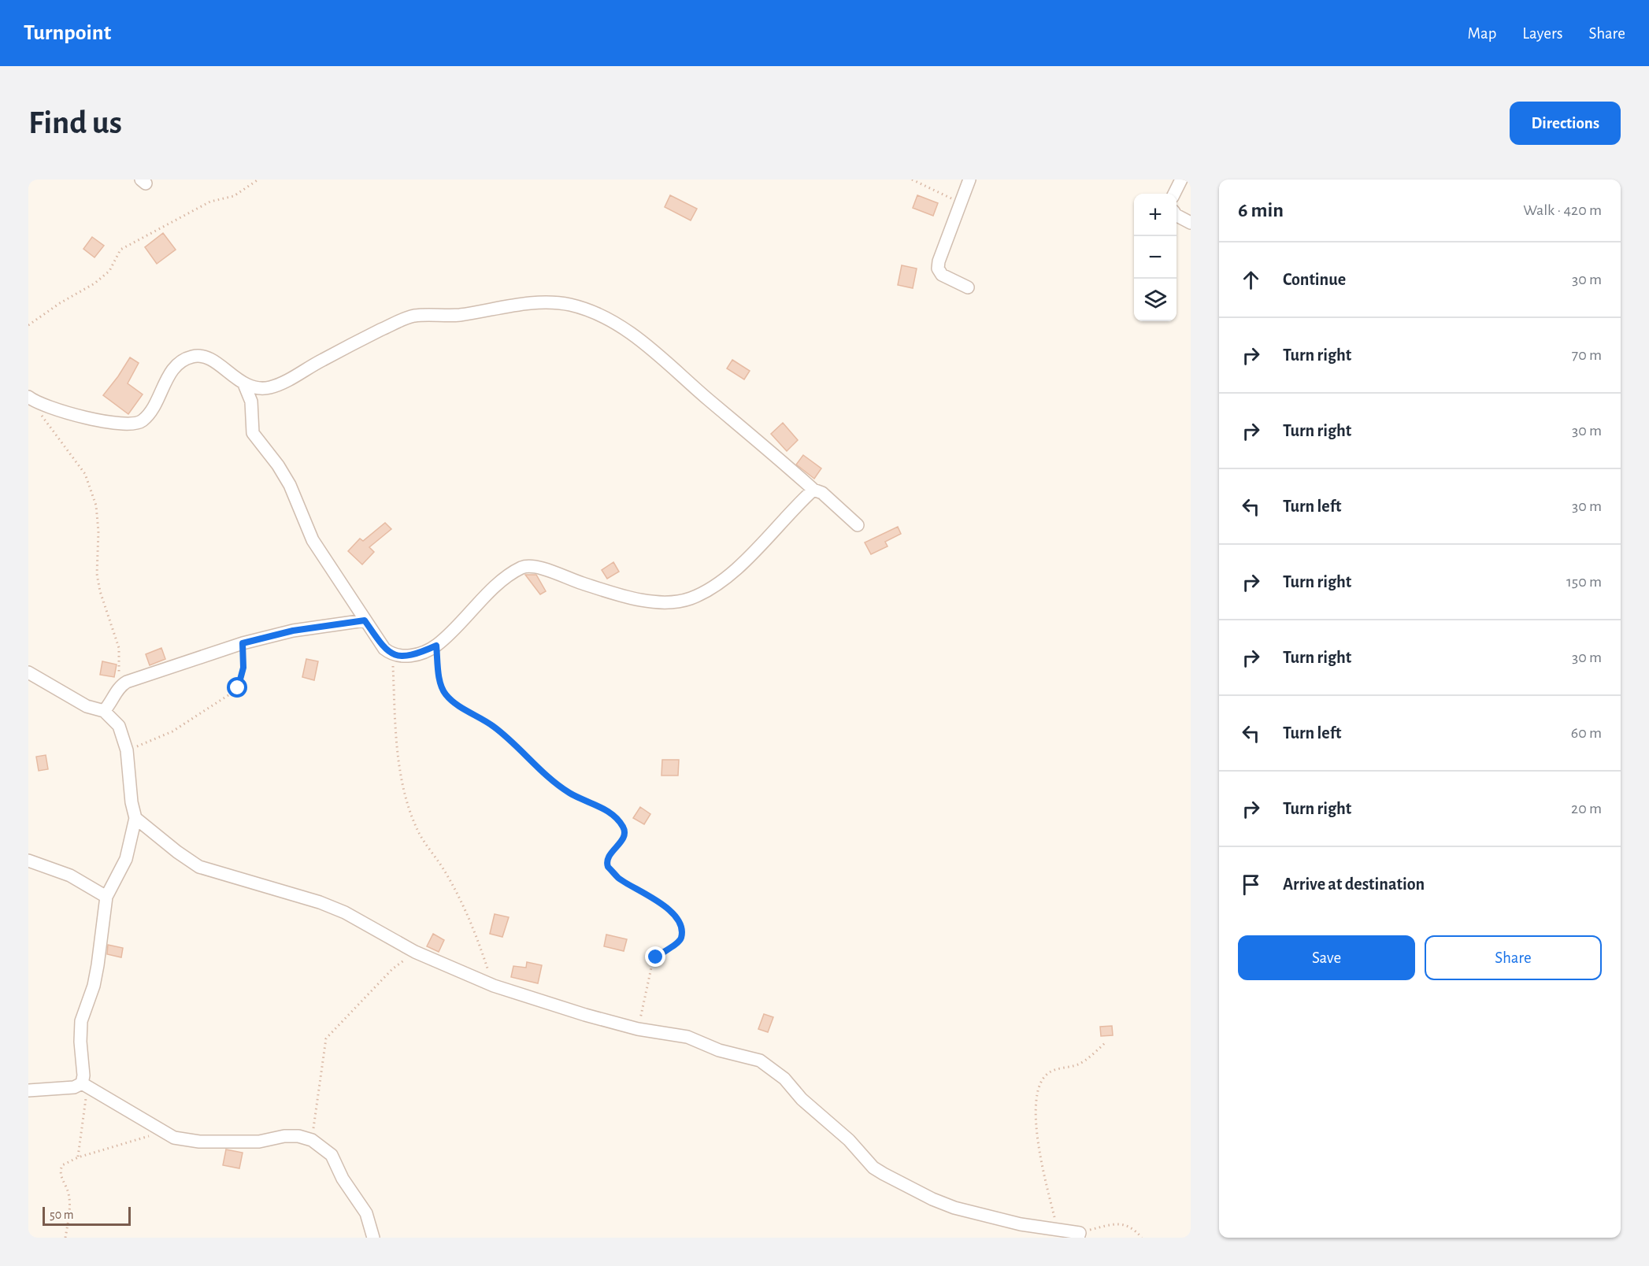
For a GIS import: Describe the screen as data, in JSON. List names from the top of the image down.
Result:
{
  "scale_bar": "50 m",
  "page": {
    "header": "Turnpoint",
    "nav": ["Map", "Layers", "Share"],
    "buttons": [
      "Directions",
      ["Save", "Share"]
    ],
    "title": "Find us",
    "heading": ["6 min", "Walk · 420 m"],
    "map_buttons": ["+", "−"],
    "list": [
      ["Continue", "30 m"],
      ["Turn right", "70 m"],
      ["Turn right", "30 m"],
      ["Turn left", "30 m"],
      ["Turn right", "150 m"],
      ["Turn right", "30 m"],
      ["Turn left", "60 m"],
      ["Turn right", "20 m"],
      "Arrive at destination"
    ],
    "scale": "50 m"
  }
}
